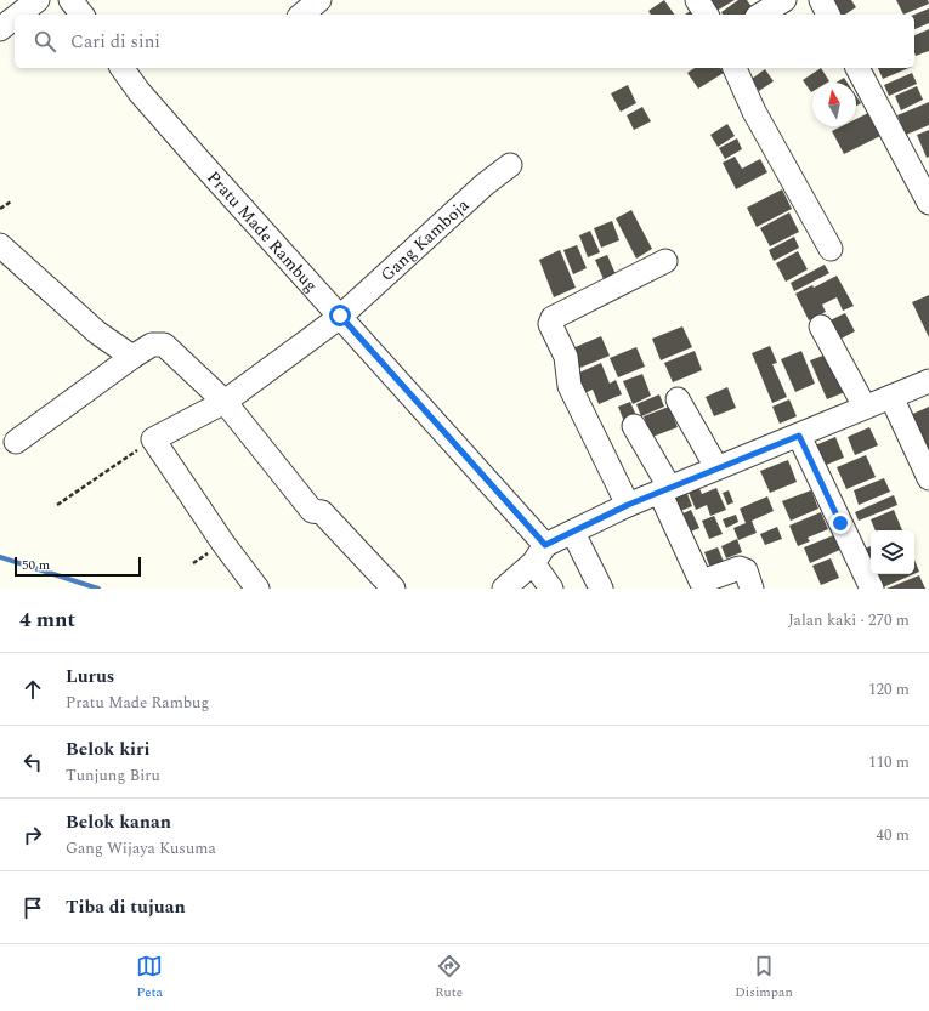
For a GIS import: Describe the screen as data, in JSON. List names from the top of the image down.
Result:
{
  "streets": {
    "street": ["Pratu Made Rambug", "Gang Kamboja"]
  },
  "crossings": [
    ["Pratu Made Rambug", "Gang Kamboja"]
  ],
  "scale_bar": "50 m",
  "north": "top",
  "page": {
    "search": "Cari di sini",
    "scale": "50 m",
    "heading": ["4 mnt", "Jalan kaki · 270 m"],
    "list": [
      ["Lurus", "Pratu Made Rambug", "120 m"],
      ["Belok kiri", "Tunjung Biru", "110 m"],
      ["Belok kanan", "Gang Wijaya Kusuma", "40 m"],
      "Tiba di tujuan"
    ],
    "nav": ["Peta", "Rute", "Disimpan"]
  }
}
